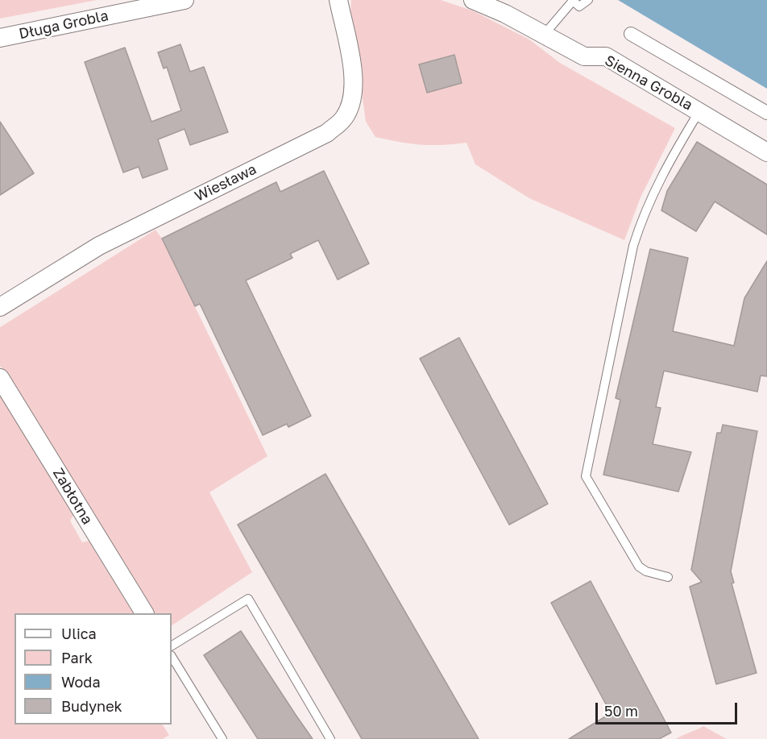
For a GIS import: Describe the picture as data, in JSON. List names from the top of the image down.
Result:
{
  "streets": {
    "street": [
      "Długa Grobla",
      "Sienna Grobla",
      "Wiesława",
      "Zabłotna"
    ]
  },
  "legend": [
    "Ulica",
    "Park",
    "Woda",
    "Budynek"
  ],
  "scale_bar": "50 m"
}
